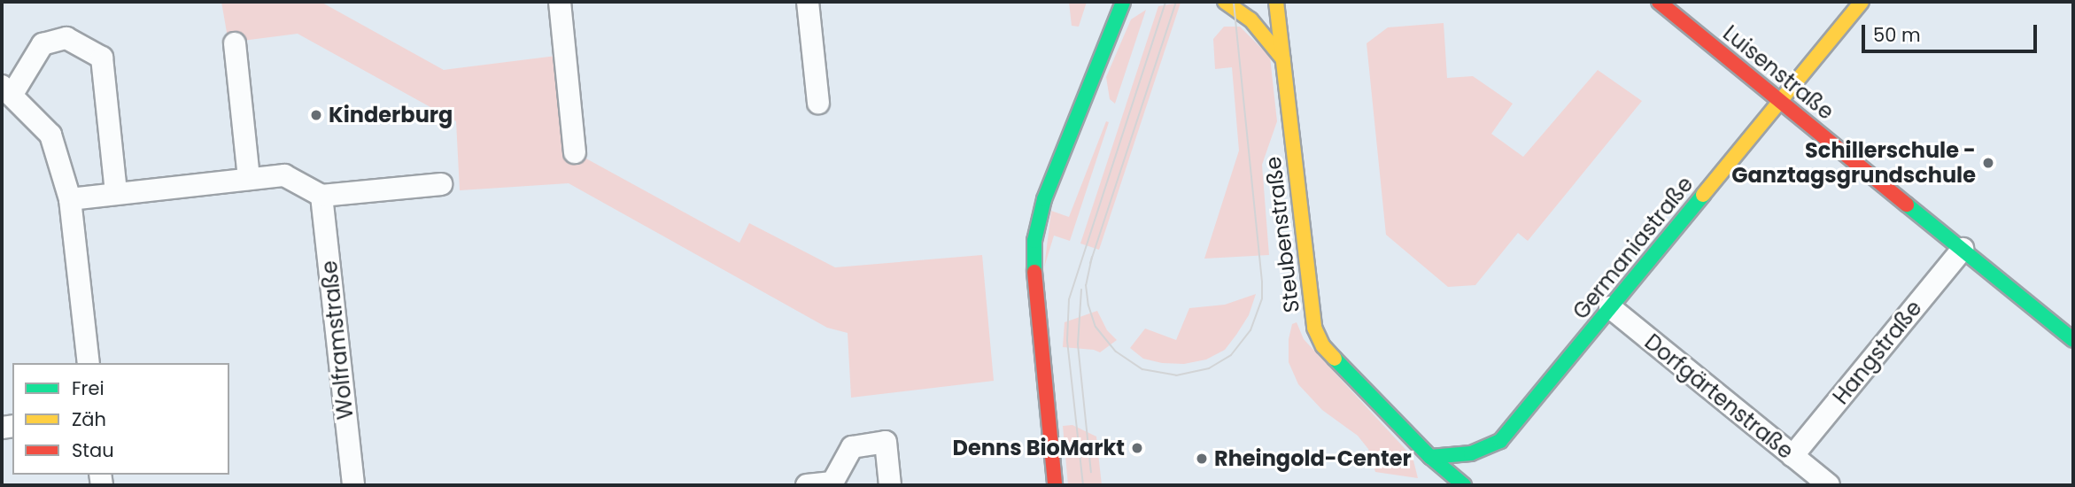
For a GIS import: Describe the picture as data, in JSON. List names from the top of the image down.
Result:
{
  "streets": {
    "street": [
      "Luisenstraße",
      "Steubenstraße",
      "Germaniastraße",
      "Wolframstraße",
      "Hangstraße",
      "Dorfgärtenstraße"
    ]
  },
  "crossings": [
    ["Luisenstraße", "Germaniastraße"],
    ["Luisenstraße", "Hangstraße"],
    ["Steubenstraße", "Germaniastraße"],
    ["Germaniastraße", "Dorfgärtenstraße"],
    ["Hangstraße", "Dorfgärtenstraße"]
  ],
  "places": [
    "Kinderburg",
    "Schillerschule - Ganztagsgrundschule",
    "Denns BioMarkt",
    "Rheingold-Center"
  ],
  "legend": ["Frei", "Zäh", "Stau"],
  "scale_bar": "50 m"
}
